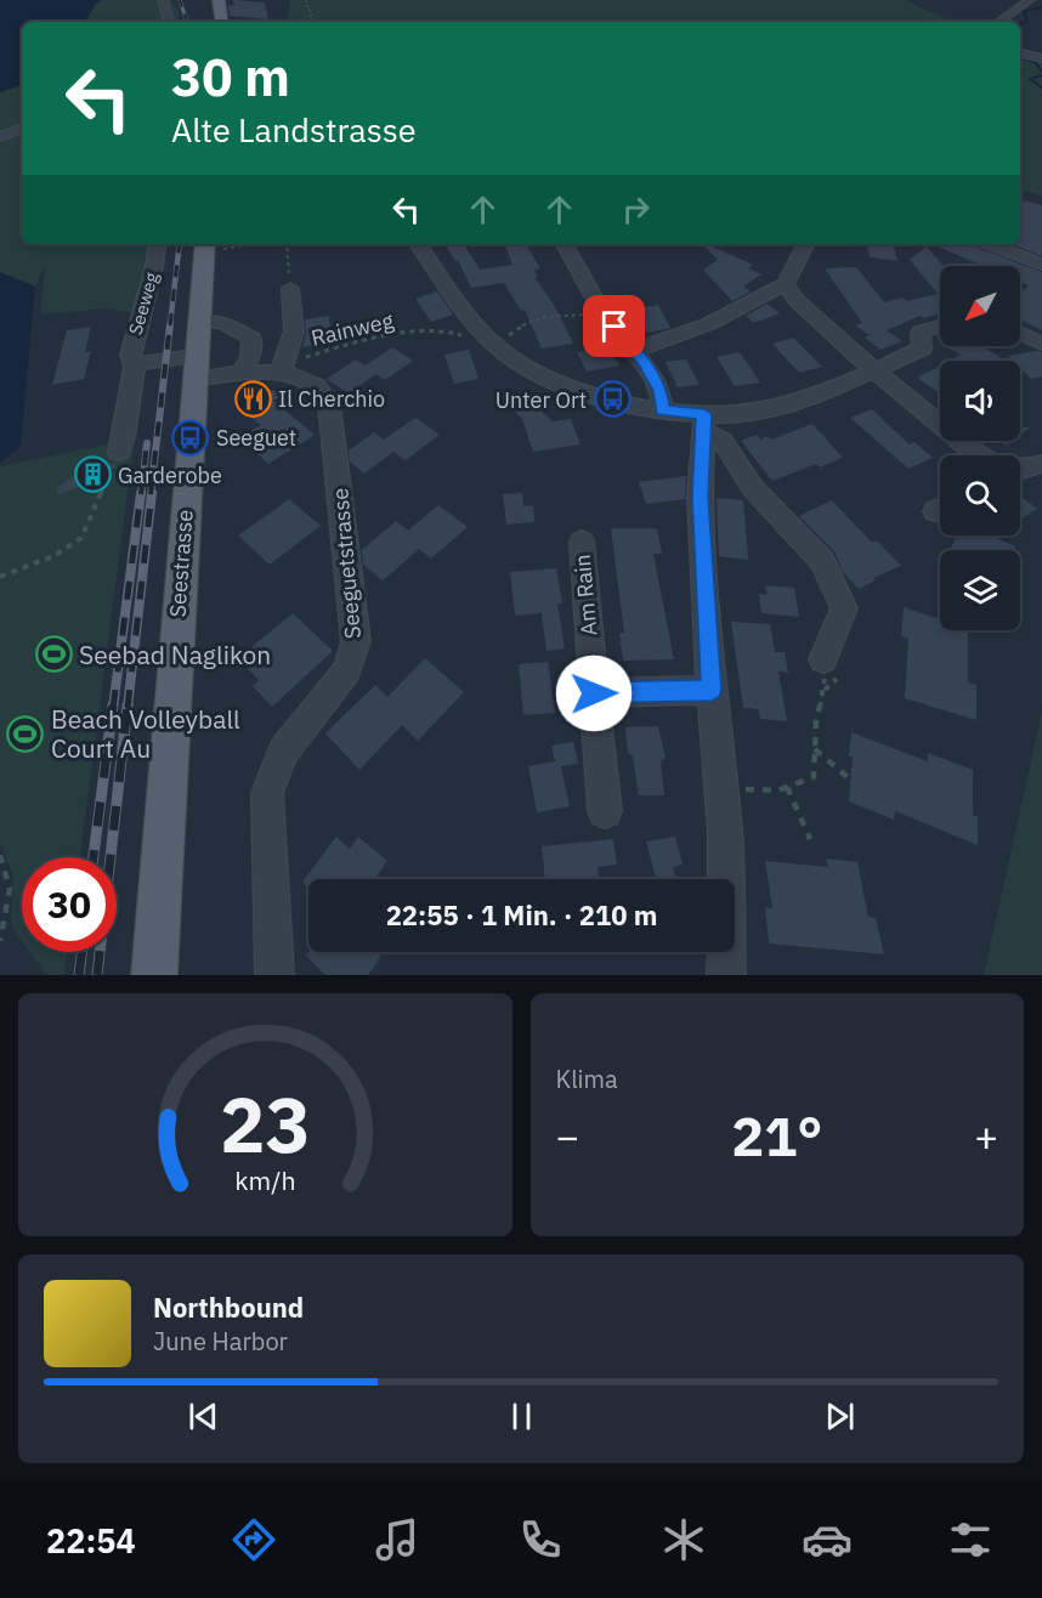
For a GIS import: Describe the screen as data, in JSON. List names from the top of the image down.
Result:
{
  "streets": {
    "main road": ["Seestrasse"],
    "street": ["Seeweg", "Seeguetstrasse", "Am Rain"],
    "path": ["Rainweg"]
  },
  "crossings": [
    ["Seeweg", "Seestrasse"],
    ["Seeweg", "Seeguetstrasse"],
    ["Rainweg", "Seeguetstrasse"],
    ["Seestrasse", "Seeguetstrasse"]
  ],
  "places": {
    "restaurant": ["Il Cherchio"],
    "bus stop": ["Unter Ort", "Seeguet"],
    "building": ["Garderobe"],
    "sports": ["Seebad Naglikon", "Beach Volleyball Court Au"]
  },
  "north": "bottom left",
  "page": {
    "turn": ["30 m", "Alte Landstrasse"],
    "limit": "30",
    "trip": "22:55 · 1 Min. · 210 m",
    "tile": "Klima",
    "heat": ["−", "21°", "+"],
    "song": ["Northbound", "June Harbor"],
    "tabs": "22:54",
    "gauge": ["23", "km/h"]
  }
}
